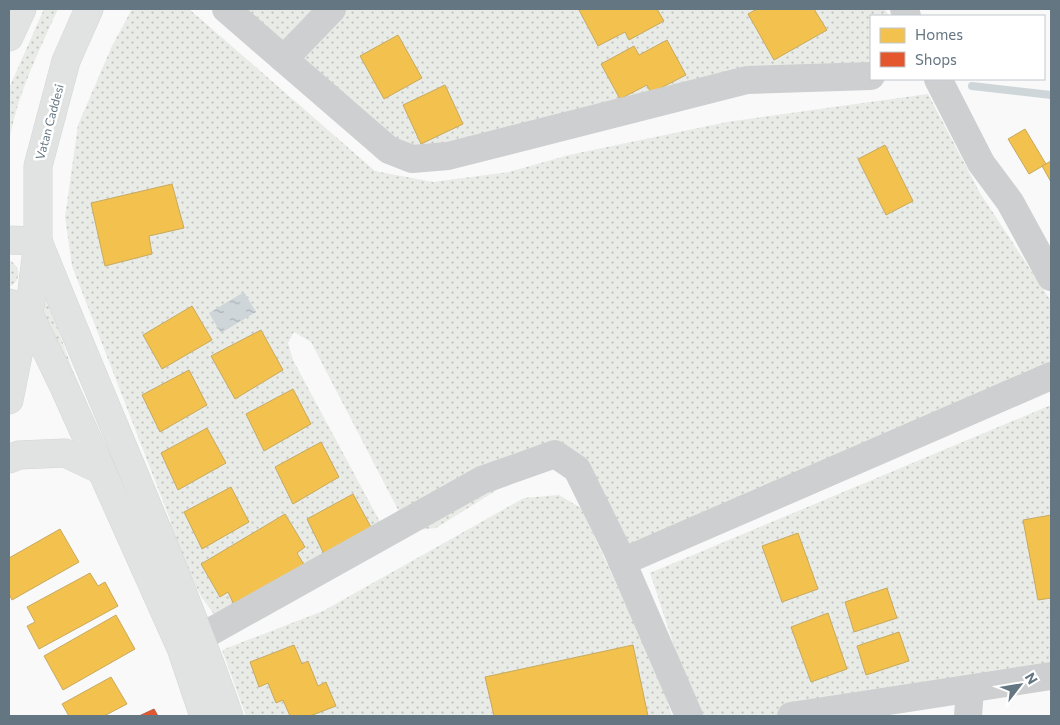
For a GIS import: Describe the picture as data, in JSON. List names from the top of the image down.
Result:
{
  "streets": {
    "street": ["Vatan Caddesi"]
  },
  "legend": ["Homes", "Shops"],
  "north": "top right"
}
